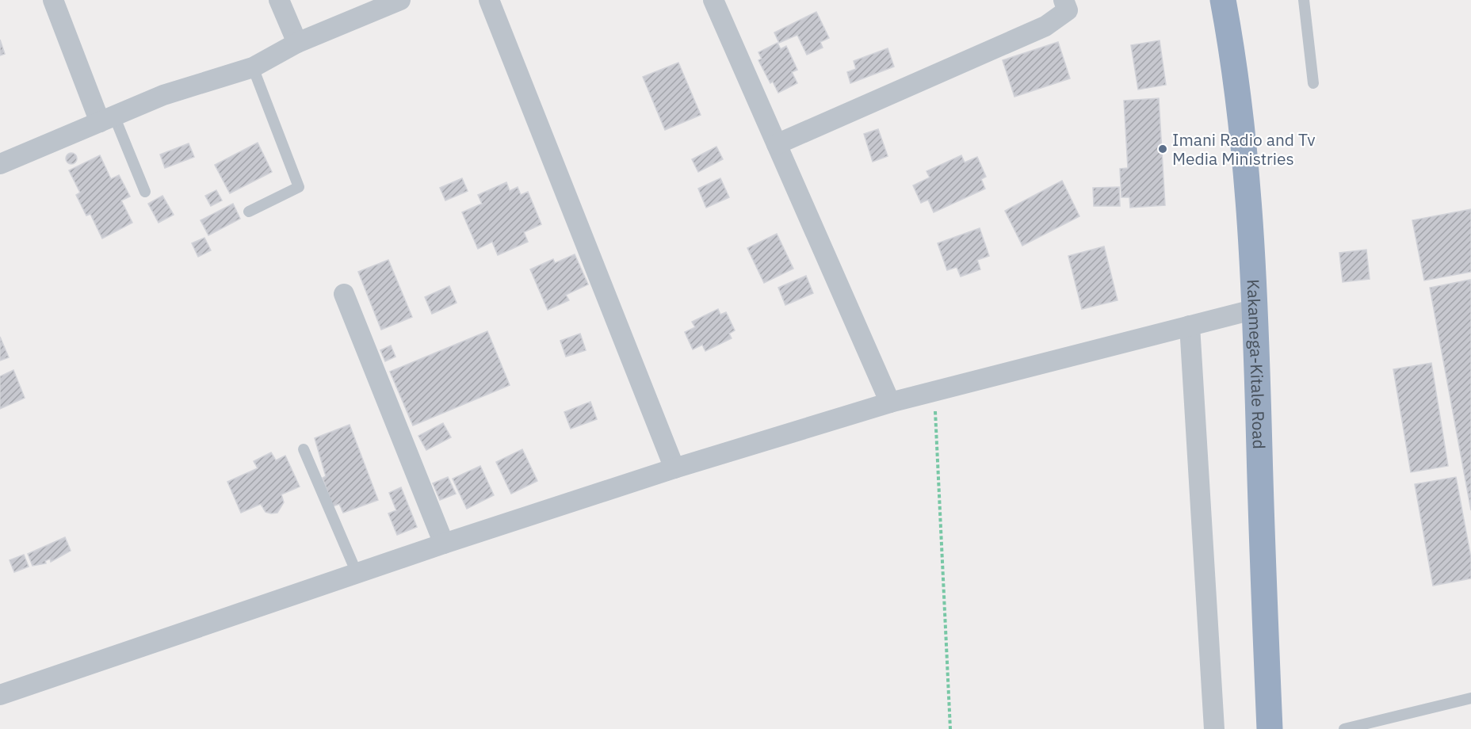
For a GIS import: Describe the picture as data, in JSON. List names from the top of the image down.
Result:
{
  "streets": {
    "highway": ["Kakamega-Kitale Road"]
  },
  "places": ["Imani Radio and Tv Media Ministries"]
}
